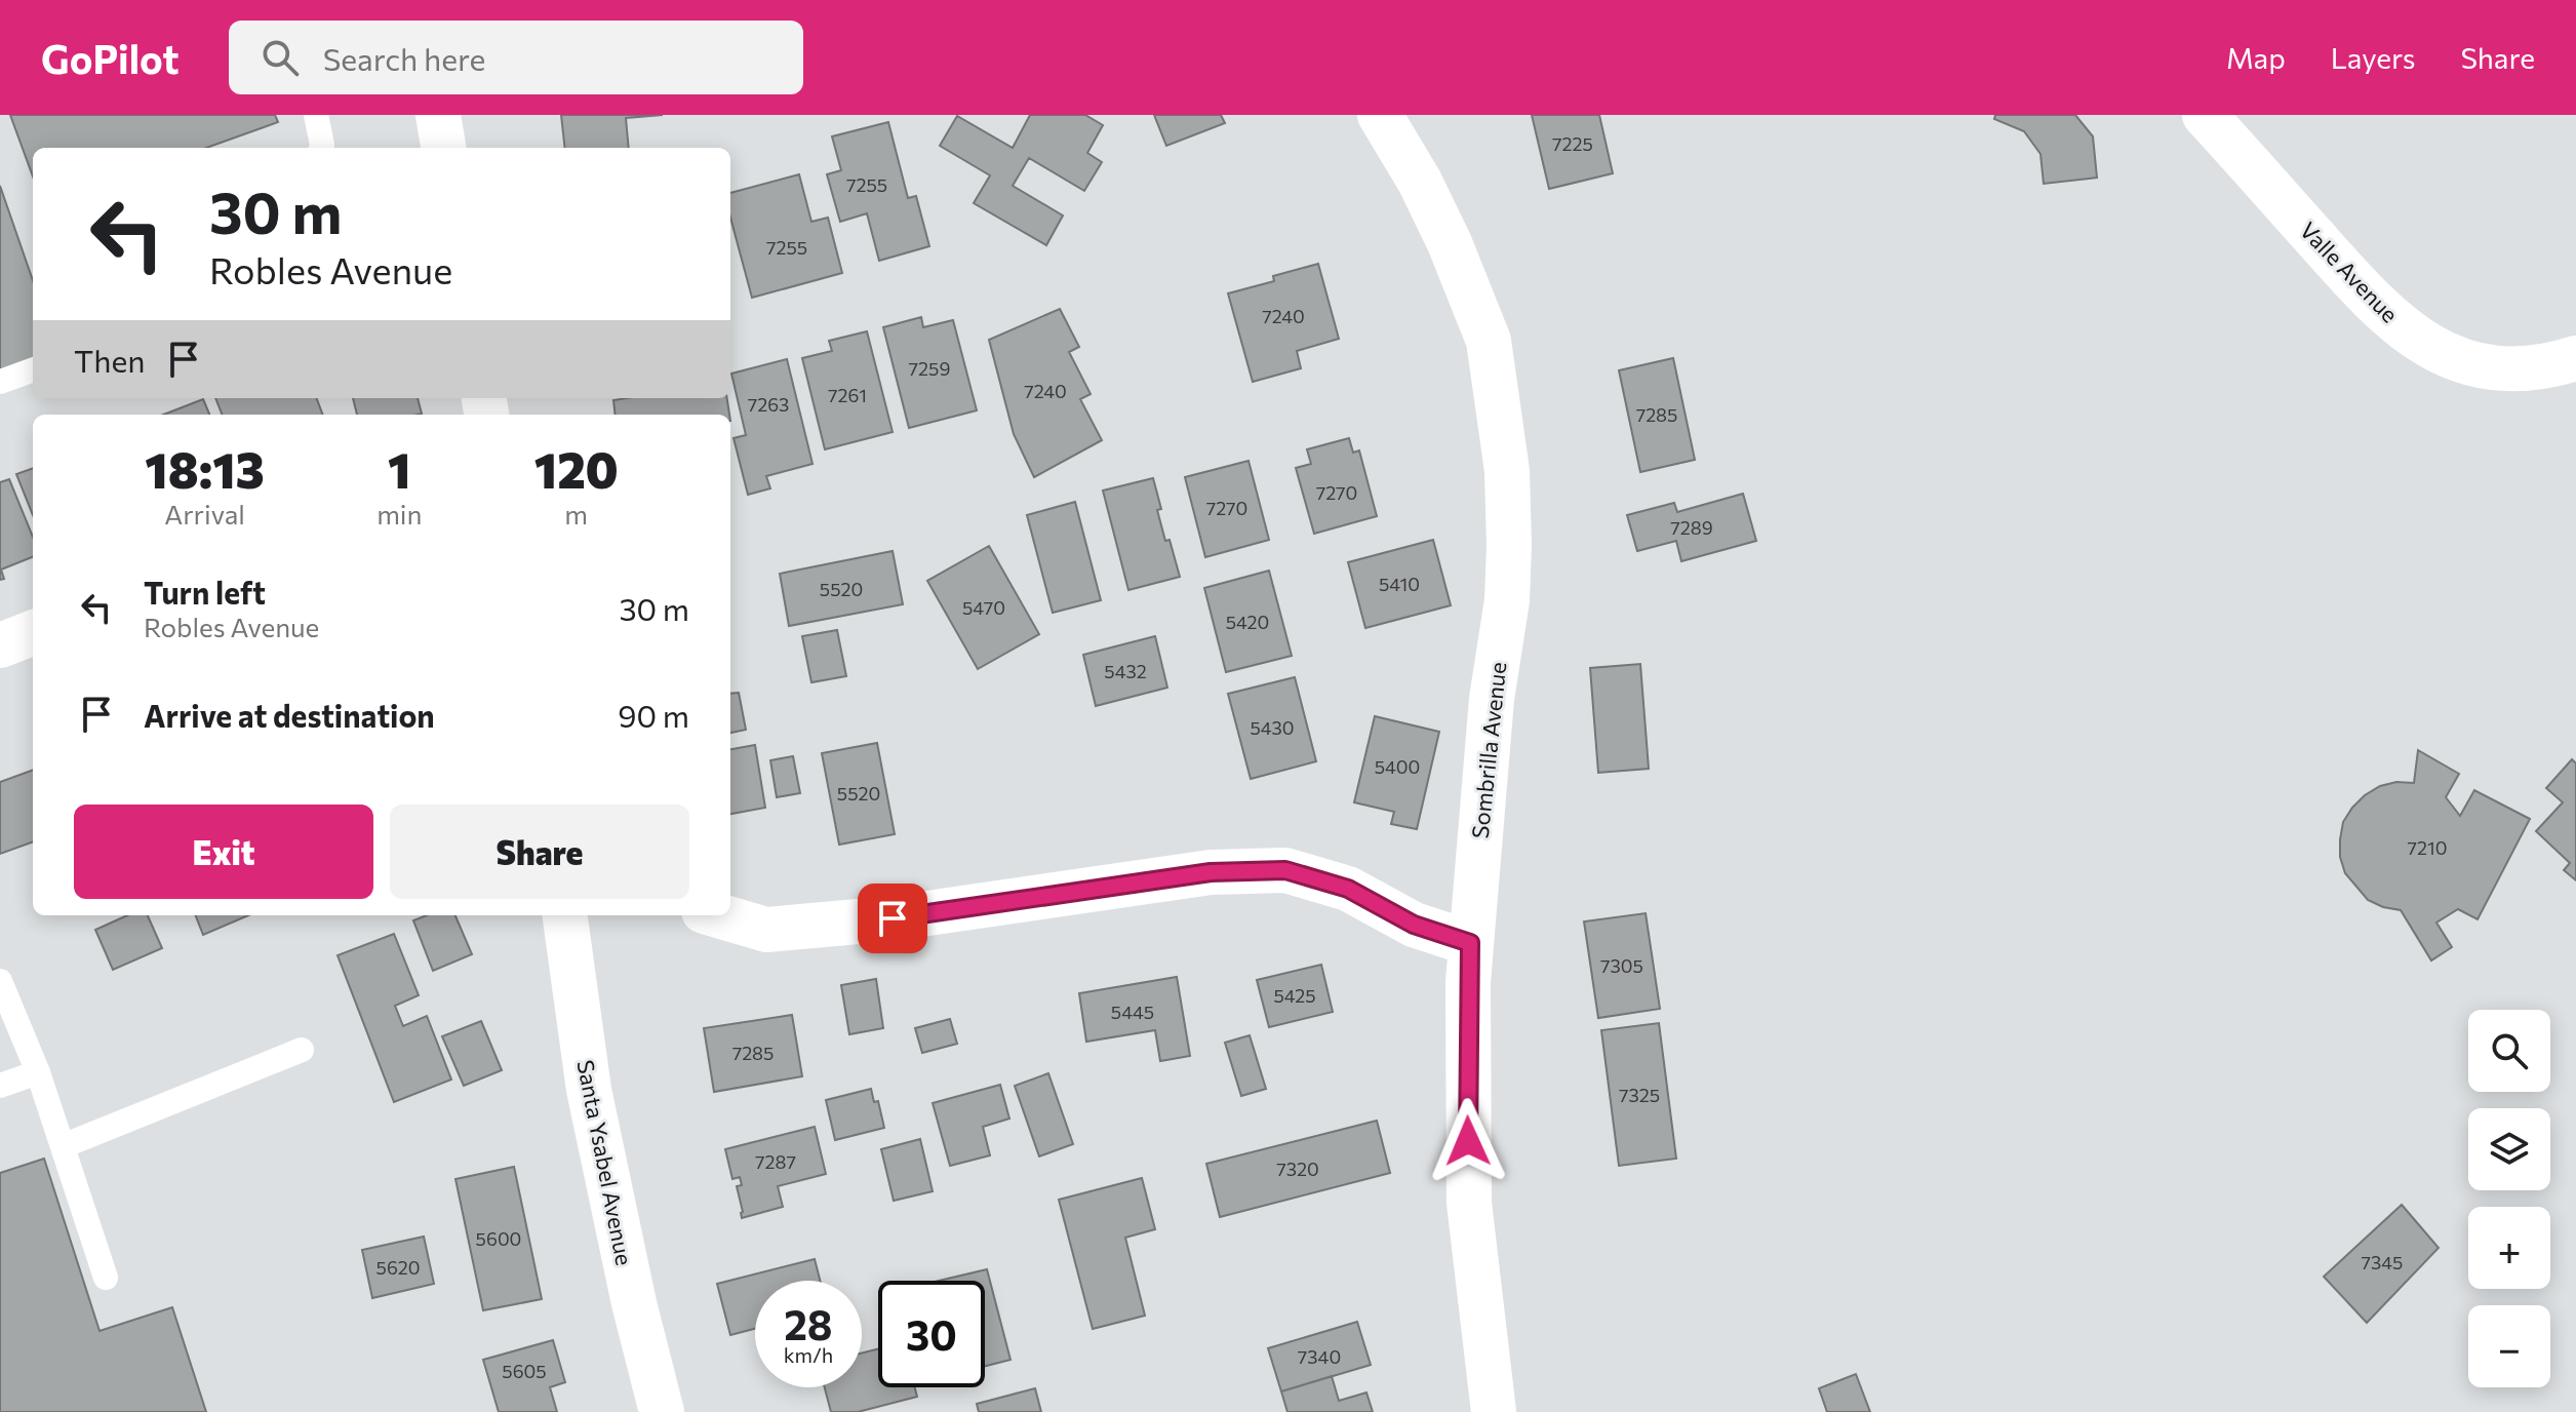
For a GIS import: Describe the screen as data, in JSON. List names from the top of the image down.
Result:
{
  "streets": {
    "street": ["Valle Avenue", "Sombrilla Avenue", "Santa Ysabel Avenue"]
  },
  "house_numbers": [
    "7225",
    "7255",
    "7255",
    "7240",
    "7259",
    "7240",
    "7261",
    "7263",
    "7285",
    "7270",
    "7270",
    "7289",
    "5410",
    "5520",
    "5470",
    "5420",
    "5432",
    "5430",
    "5400",
    "5520",
    "7210",
    "7305",
    "5425",
    "5445",
    "7285",
    "7325",
    "7287",
    "7320",
    "5600",
    "7345",
    "5620",
    "7340",
    "5605"
  ],
  "page": {
    "header": "GoPilot",
    "search": "Search here",
    "nav": ["Map", "Layers", "Share"],
    "turn": ["30 m", "Robles Avenue"],
    "then": "Then",
    "eta": [
      "18:13",
      "Arrival",
      "1",
      "min",
      "120",
      "m"
    ],
    "list": [
      {
        "name": "Turn left",
        "note": "Robles Avenue",
        "value": "30 m"
      },
      {
        "name": "Arrive at destination",
        "value": "90 m"
      }
    ],
    "buttons": ["Exit", "Share"],
    "map_buttons": ["+", "−"],
    "speed": "28 km/h",
    "limit": "30"
  }
}
